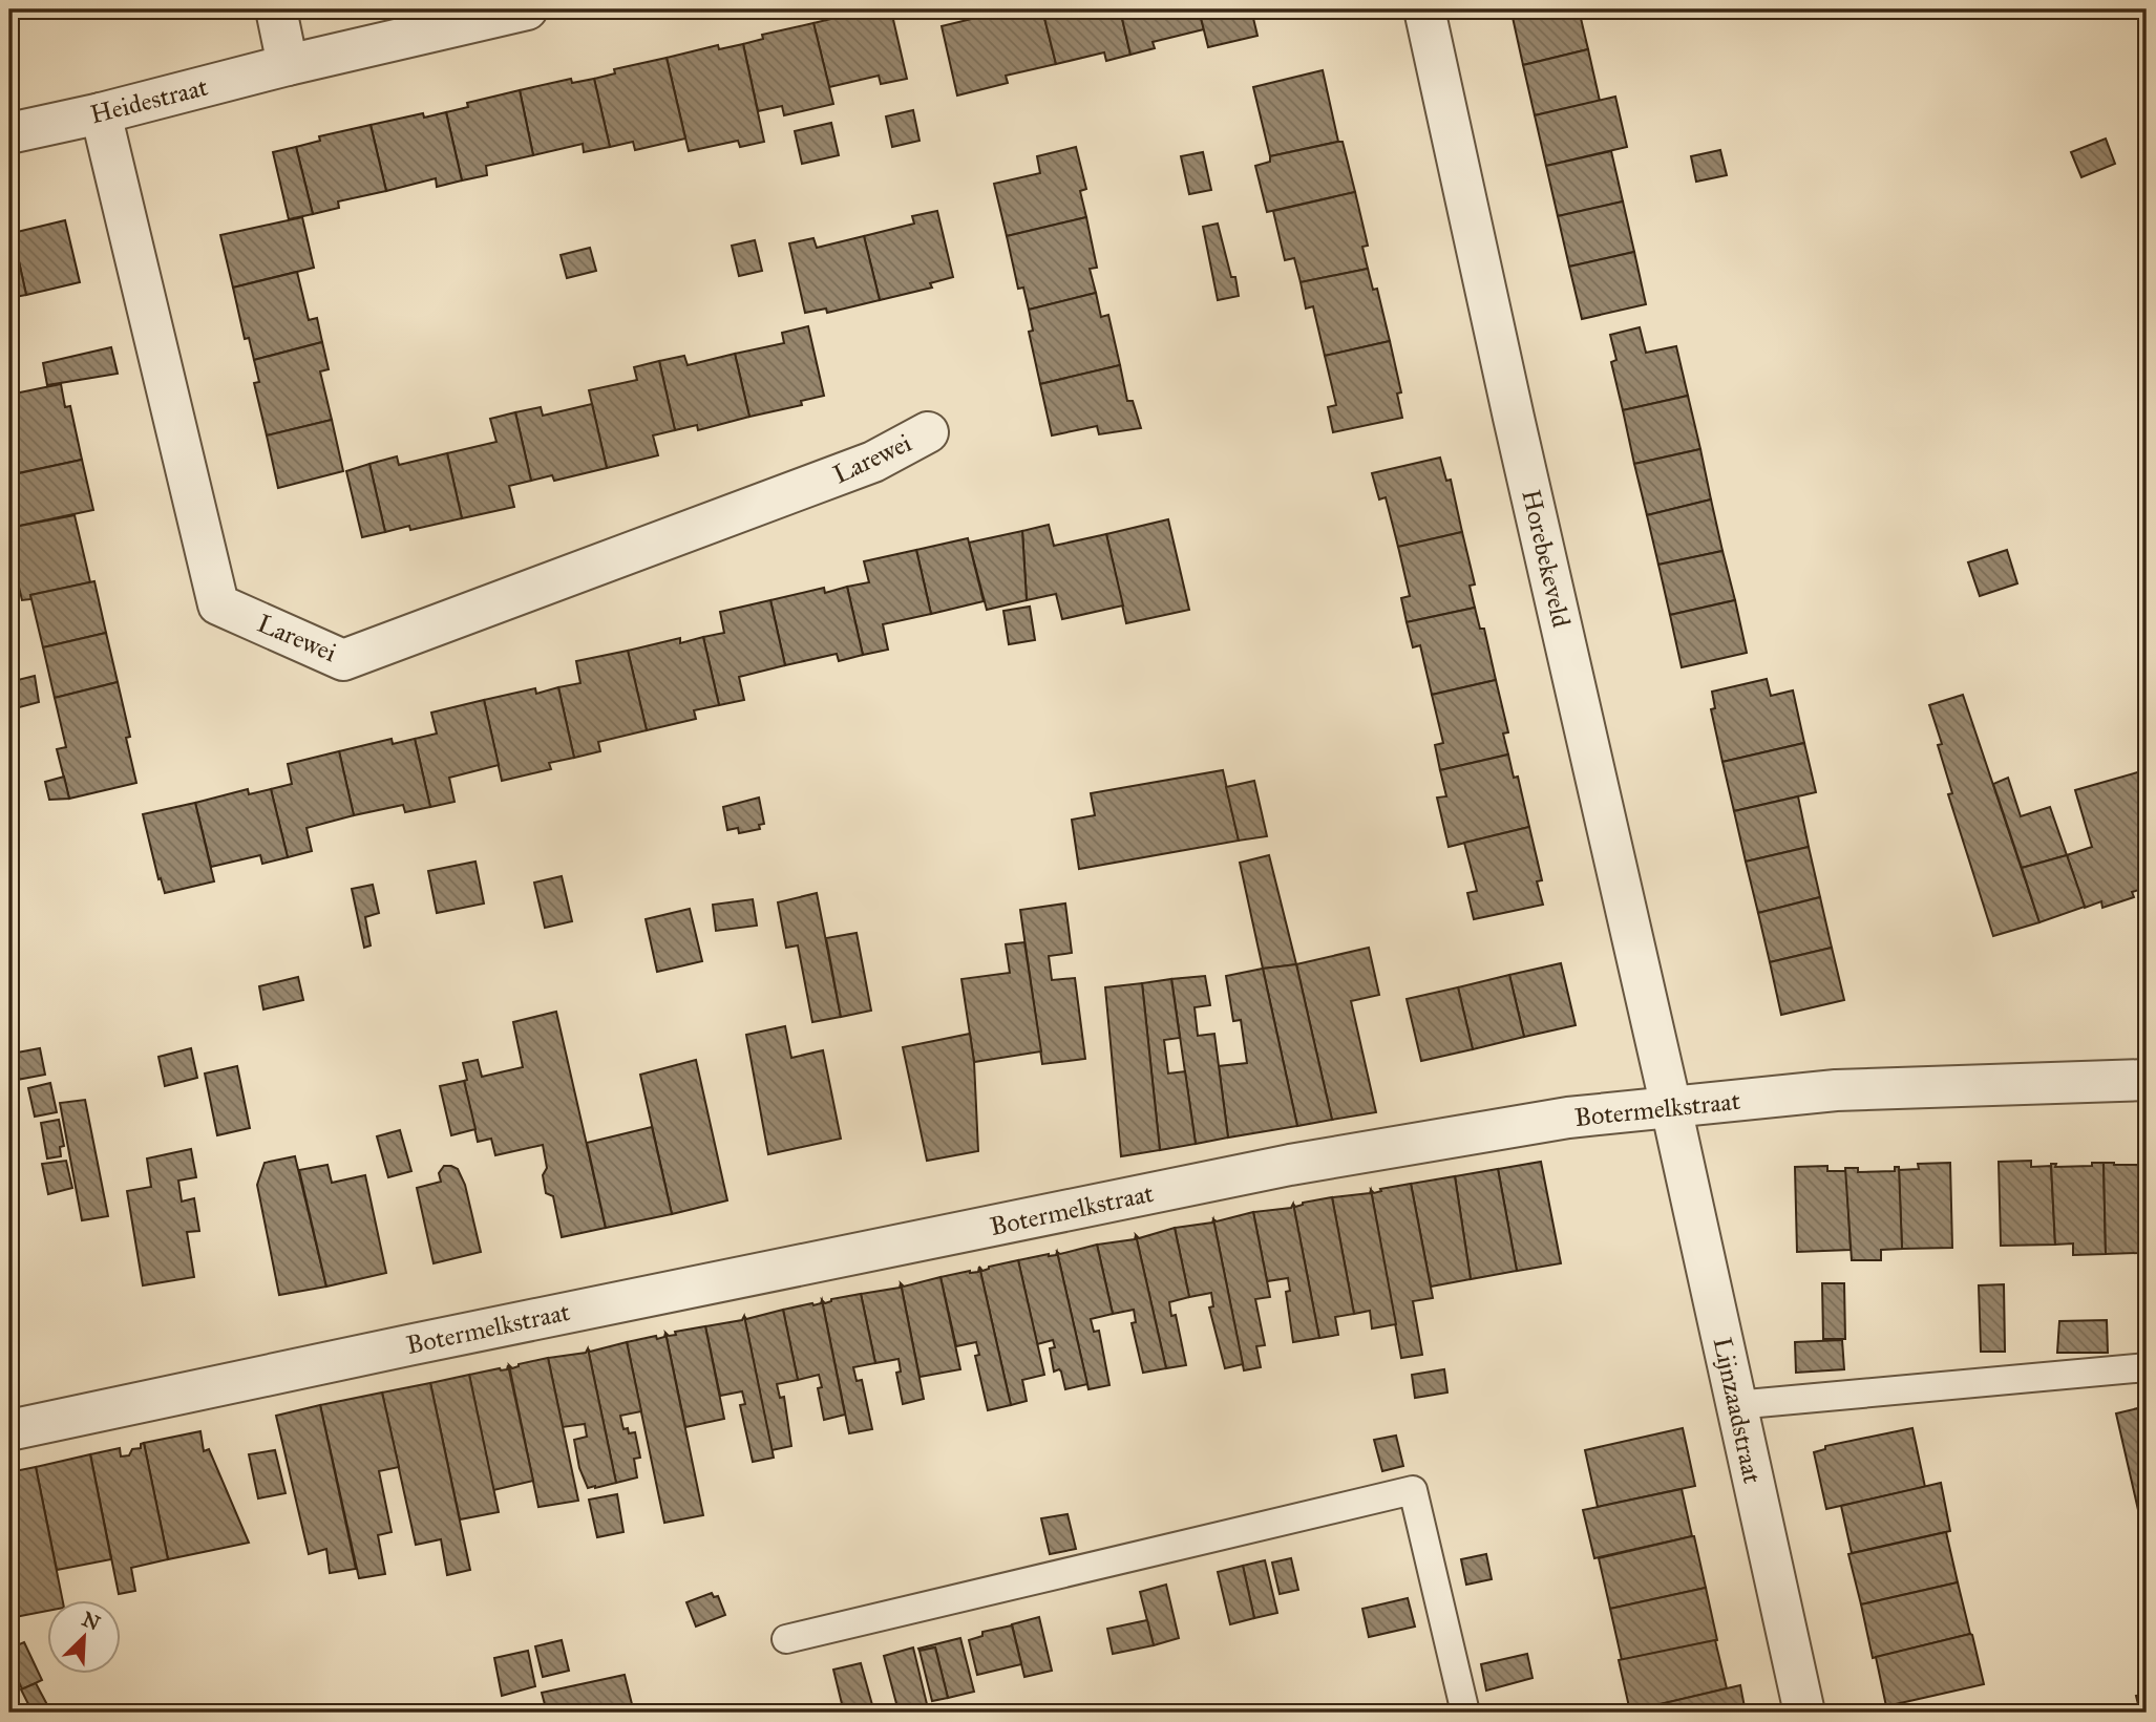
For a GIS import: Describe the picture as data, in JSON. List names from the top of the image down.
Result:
{
  "streets": {
    "street": [
      "Heidestraat",
      "Larewei",
      "Horebekeveld",
      "Botermelkstraat",
      "Lijnzaadstraat"
    ]
  },
  "crossings": [
    ["Heidestraat", "Larewei"],
    ["Horebekeveld", "Botermelkstraat"],
    ["Horebekeveld", "Lijnzaadstraat"],
    ["Botermelkstraat", "Lijnzaadstraat"]
  ],
  "north": "top right"
}
